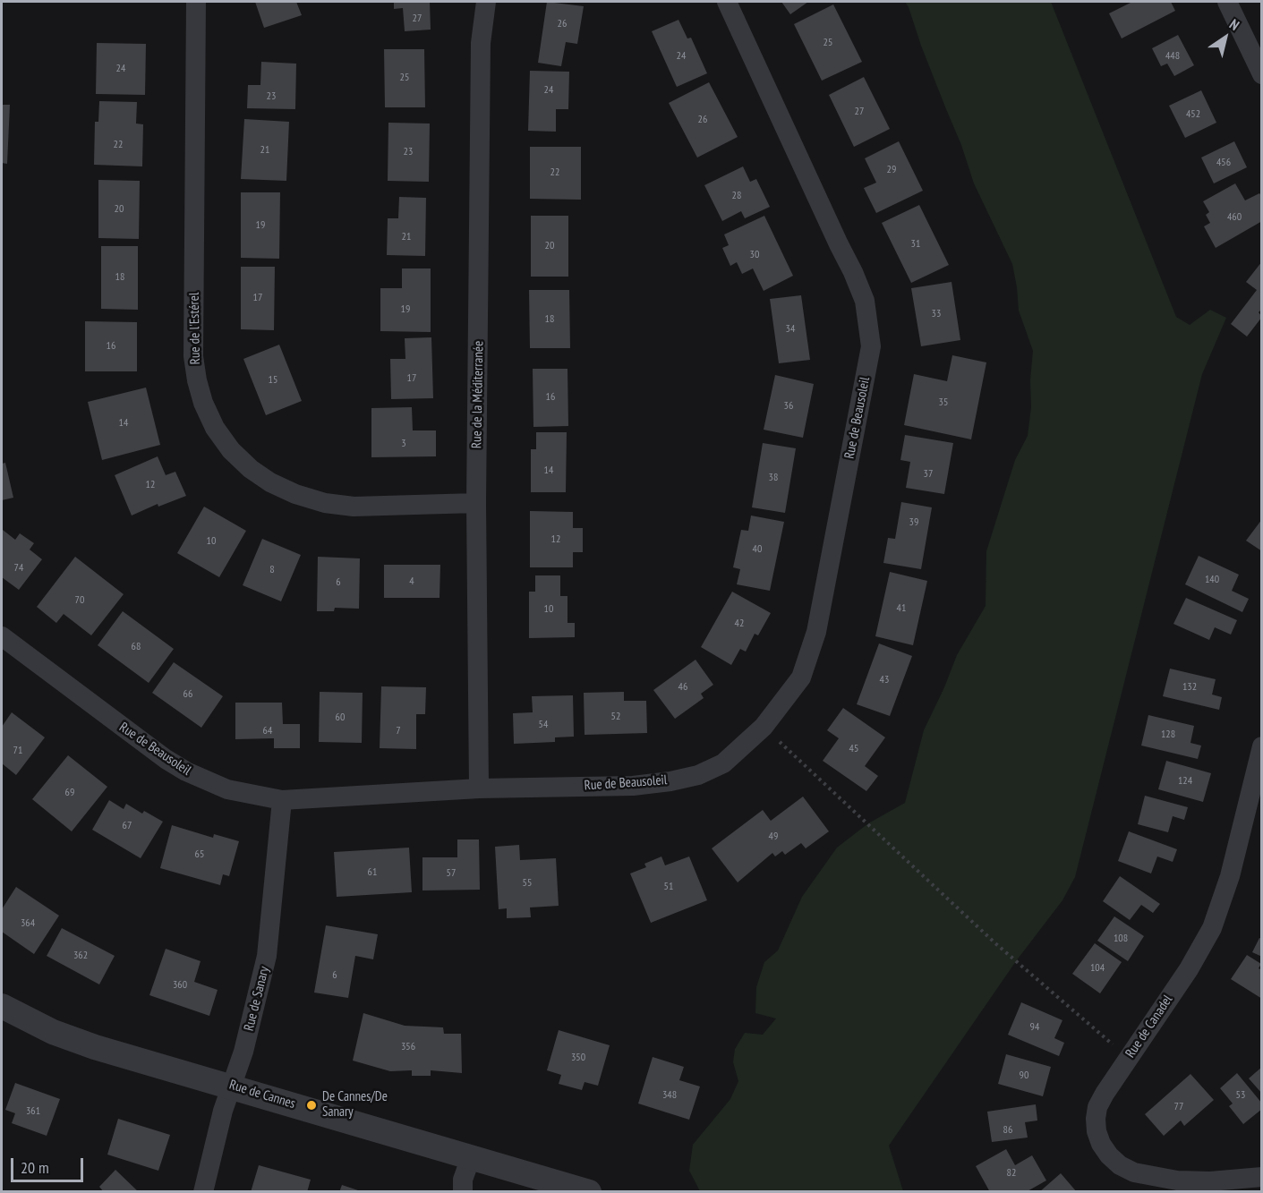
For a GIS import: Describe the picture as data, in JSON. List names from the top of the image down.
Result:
{
  "streets": {
    "street": [
      "Rue de l'Estérel",
      "Rue de la Méditerranée",
      "Rue de Beausoleil",
      "Rue de Sanary",
      "Rue de Canadel",
      "Rue de Cannes"
    ]
  },
  "crossings": [
    ["Rue de l'Estérel", "Rue de la Méditerranée"],
    ["Rue de la Méditerranée", "Rue de Beausoleil"],
    ["Rue de Beausoleil", "Rue de Sanary"],
    ["Rue de Sanary", "Rue de Cannes"]
  ],
  "places": ["De Cannes/De Sanary"],
  "house_numbers": [
    "27",
    "26",
    "25",
    "24",
    "448",
    "24",
    "25",
    "24",
    "23",
    "27",
    "452",
    "26",
    "22",
    "21",
    "23",
    "456",
    "29",
    "22",
    "28",
    "20",
    "460",
    "19",
    "21",
    "31",
    "20",
    "30",
    "18",
    "17",
    "19",
    "33",
    "18",
    "34",
    "16",
    "17",
    "15",
    "16",
    "35",
    "36",
    "14",
    "3",
    "14",
    "37",
    "38",
    "12",
    "39",
    "12",
    "10",
    "40",
    "74",
    "8",
    "140",
    "4",
    "6",
    "70",
    "41",
    "10",
    "42",
    "68",
    "43",
    "46",
    "132",
    "66",
    "52",
    "60",
    "54",
    "64",
    "7",
    "128",
    "45",
    "71",
    "124",
    "69",
    "67",
    "49",
    "65",
    "61",
    "57",
    "55",
    "51",
    "364",
    "108",
    "362",
    "104",
    "6",
    "360",
    "94",
    "356",
    "350",
    "90",
    "348",
    "53",
    "77",
    "361",
    "86",
    "82"
  ],
  "scale_bar": "20 m",
  "north": "top right"
}
